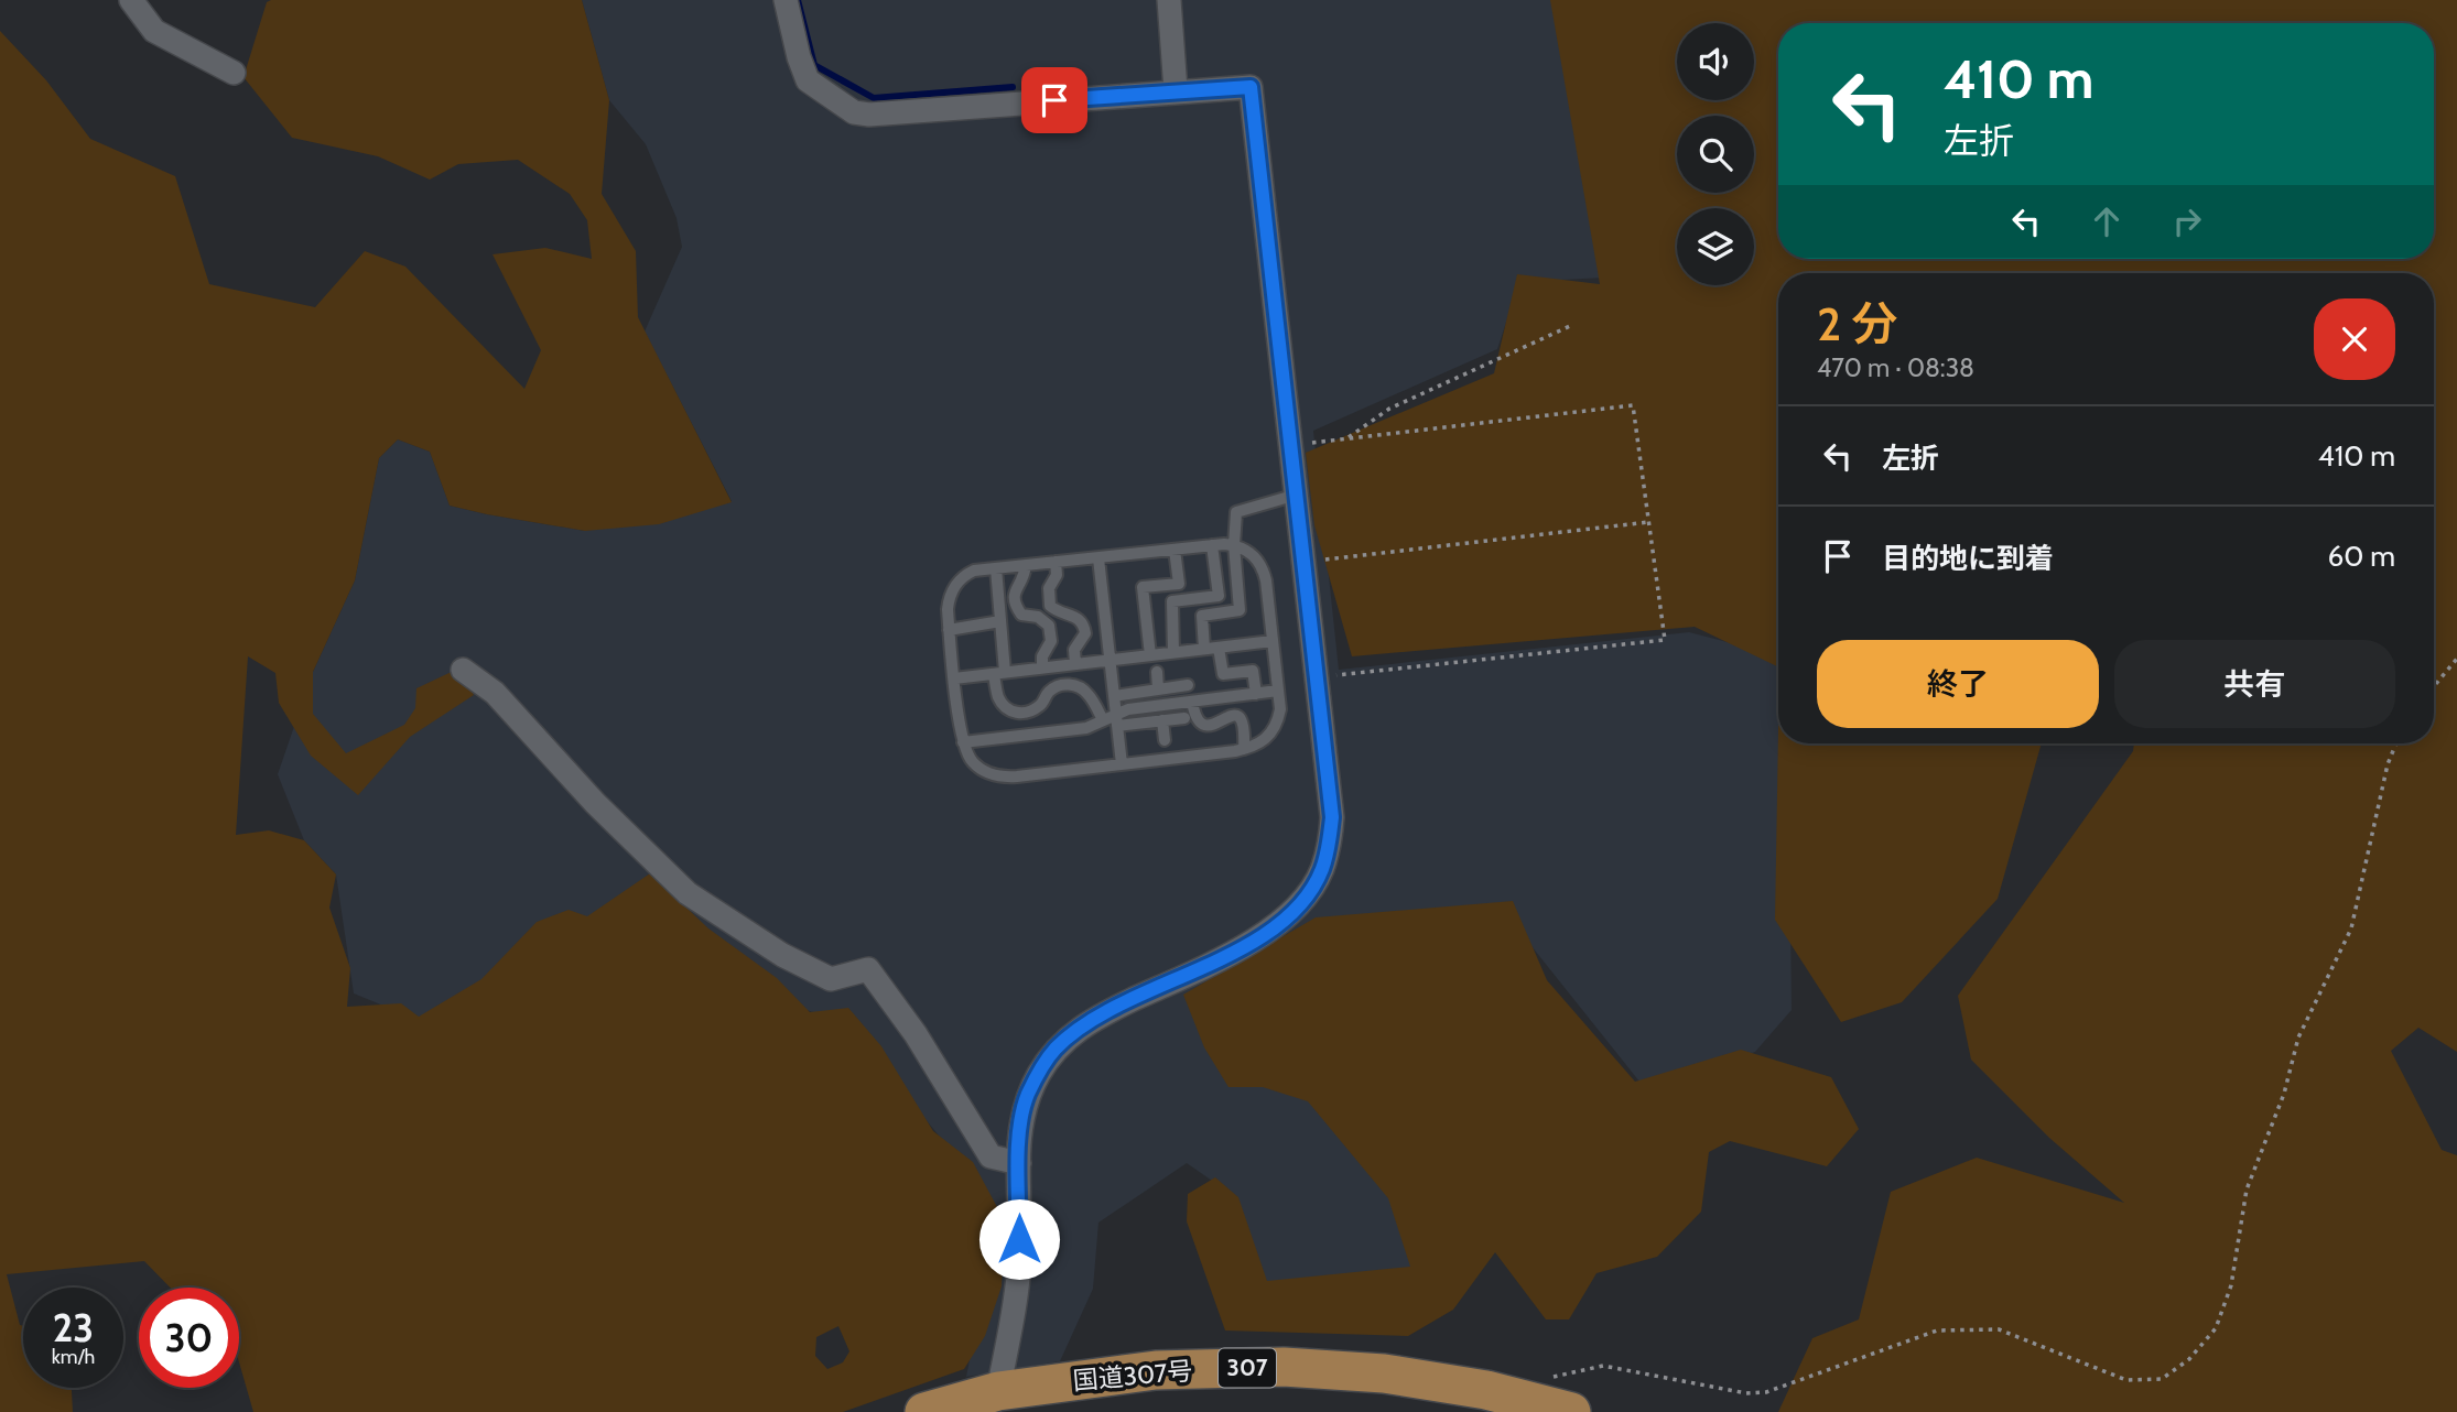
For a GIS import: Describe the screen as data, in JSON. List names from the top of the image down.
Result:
{
  "streets": {
    "highway": ["307", "国道307号"]
  },
  "page": {
    "turn": ["410 m", "左折"],
    "heading": ["2 分", "470 m · 08:38"],
    "list": [
      {
        "name": "左折",
        "value": "410 m"
      },
      {
        "name": "目的地に到着",
        "value": "60 m"
      }
    ],
    "buttons": ["終了", "共有"],
    "speed": "23 km/h",
    "limit": "30"
  }
}
